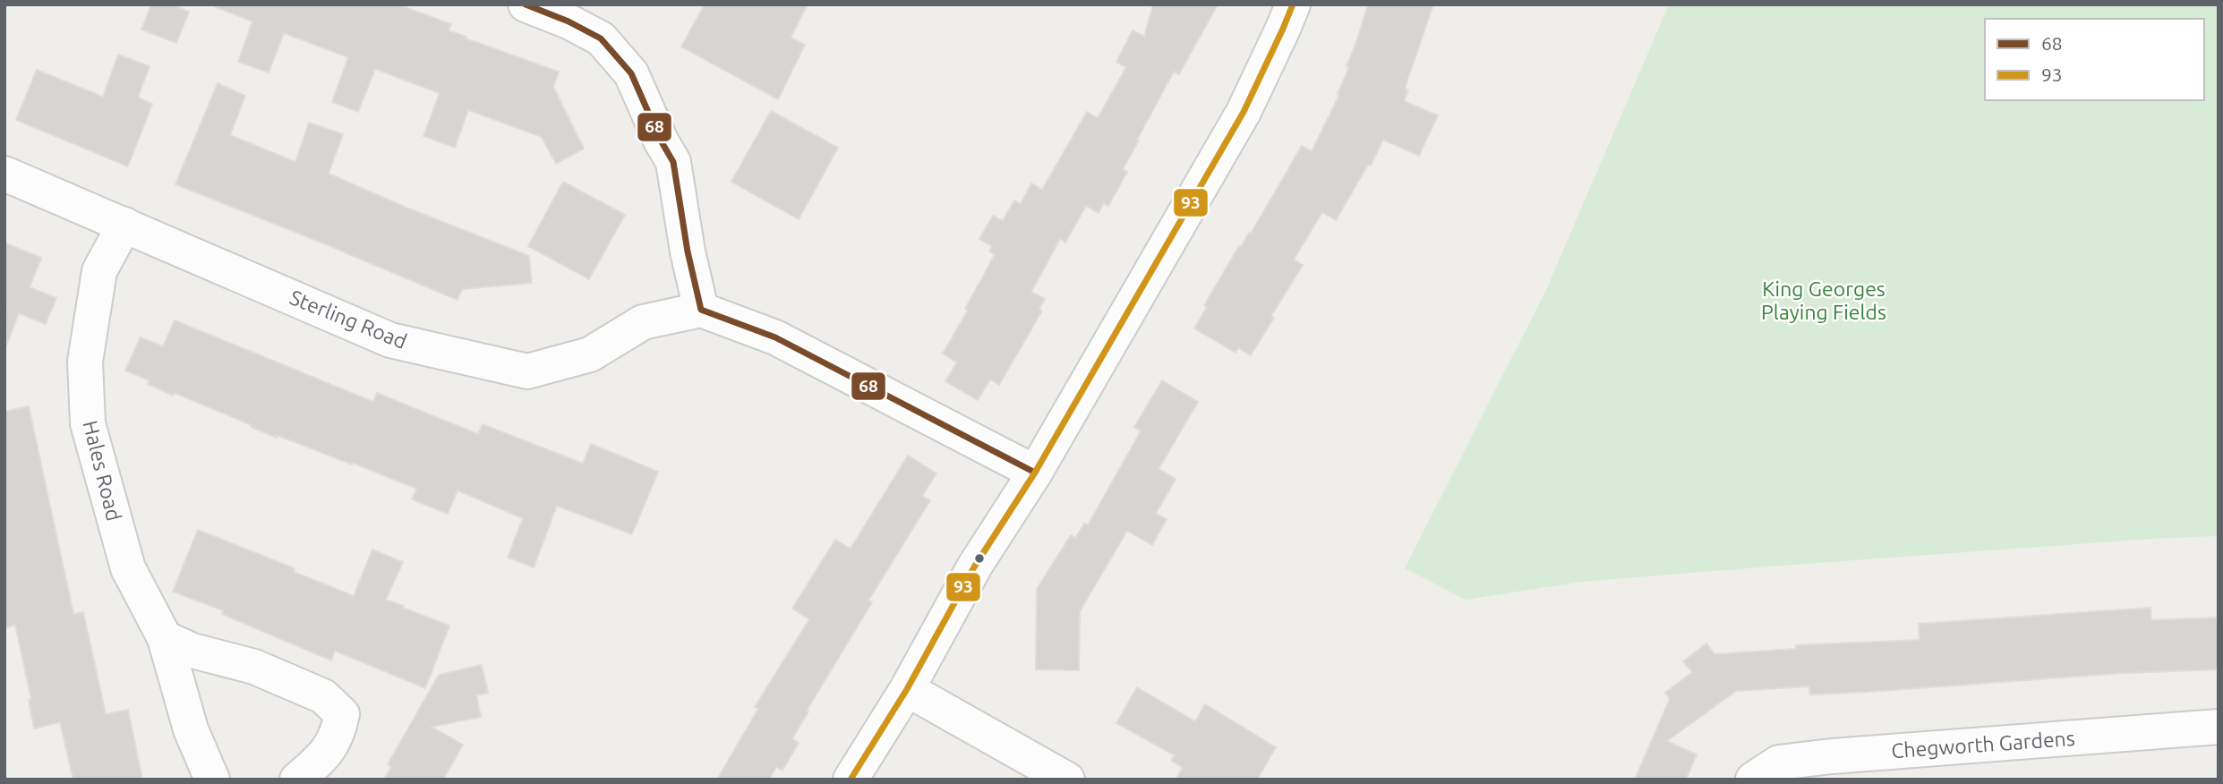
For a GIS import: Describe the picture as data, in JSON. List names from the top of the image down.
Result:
{
  "streets": {
    "street": ["Sterling Road", "Hales Road", "Chegworth Gardens"]
  },
  "crossings": [
    ["Sterling Road", "Hales Road"]
  ],
  "parks": ["King Georges Playing Fields"],
  "lines": ["transit line 68", "transit line 93"],
  "legend": ["68", "93"]
}
